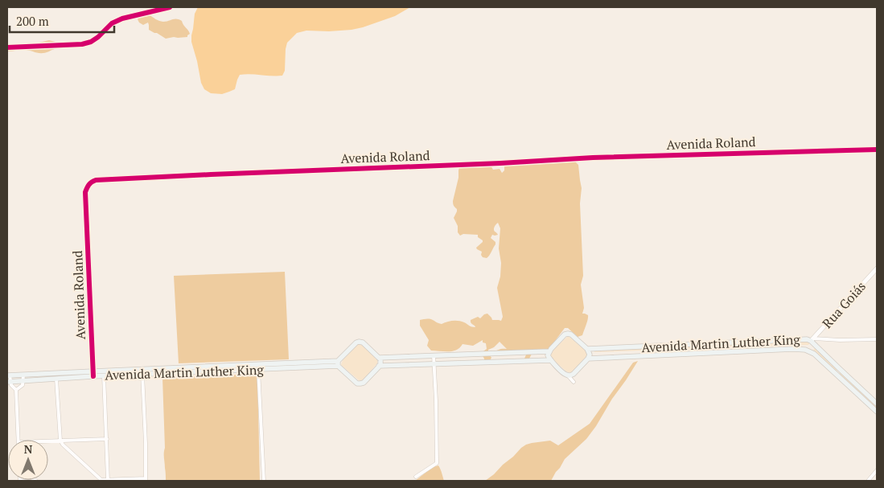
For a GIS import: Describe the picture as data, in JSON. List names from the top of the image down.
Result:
{
  "streets": {
    "main road": ["Avenida Martin Luther King"],
    "street": ["Avenida Roland", "Rua Goiás"]
  },
  "crossings": [
    ["Avenida Roland", "Avenida Martin Luther King"],
    ["Rua Goiás", "Avenida Martin Luther King"]
  ],
  "scale_bar": "200 m",
  "north": "top"
}
